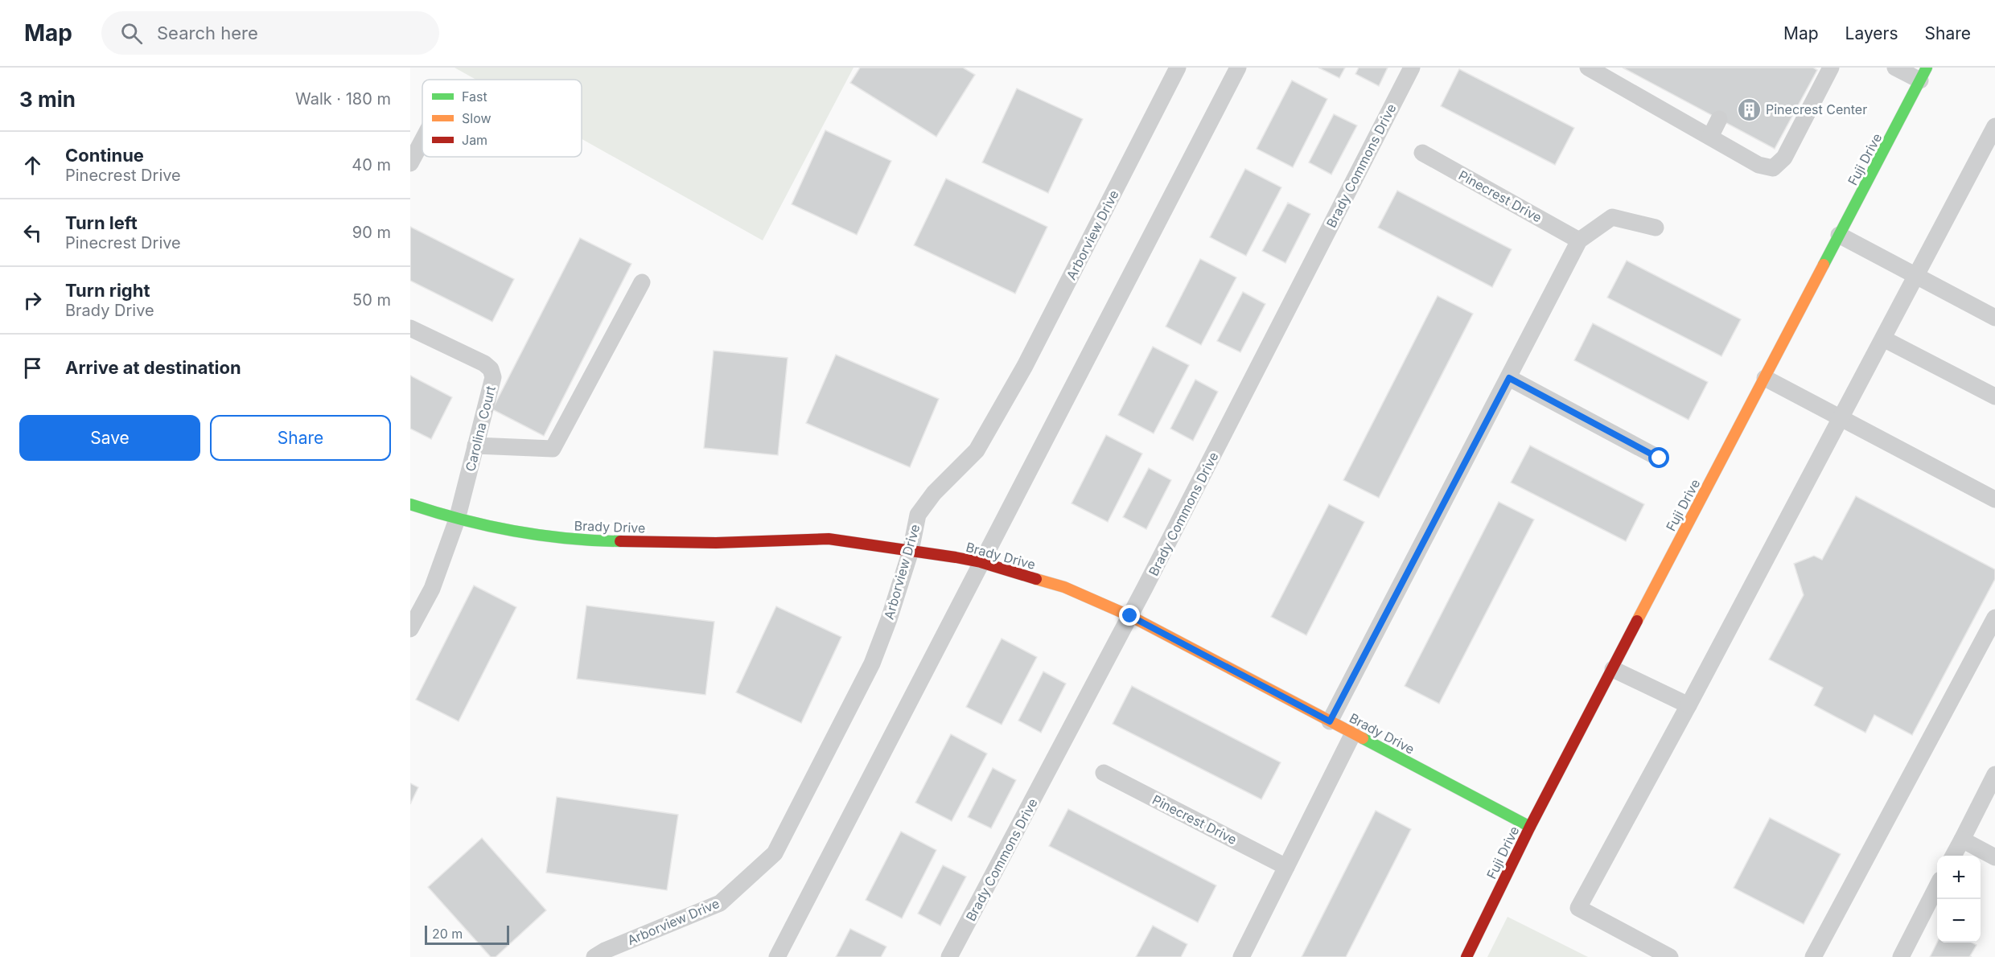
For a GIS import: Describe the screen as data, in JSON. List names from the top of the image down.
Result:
{
  "streets": {
    "street": ["Fuji Drive", "Brady Drive"],
    "lane": [
      "Brady Commons Drive",
      "Pinecrest Drive",
      "Arborview Drive",
      "Carolina Court"
    ]
  },
  "crossings": [
    ["Fuji Drive", "Brady Drive"],
    ["Brady Commons Drive", "Brady Drive"],
    ["Arborview Drive", "Brady Drive"],
    ["Carolina Court", "Brady Drive"]
  ],
  "places": {
    "building": ["Pinecrest Center"]
  },
  "legend": ["Fast", "Slow", "Jam"],
  "scale_bar": "20 m",
  "page": {
    "header": "Map",
    "search": "Search here",
    "nav": ["Map", "Layers", "Share"],
    "heading": ["3 min", "Walk · 180 m"],
    "list": [
      ["Continue", "Pinecrest Drive", "40 m"],
      ["Turn left", "Pinecrest Drive", "90 m"],
      ["Turn right", "Brady Drive", "50 m"],
      "Arrive at destination"
    ],
    "buttons": ["Save", "Share"],
    "map_buttons": ["+", "−"],
    "scale": "20 m"
  }
}
